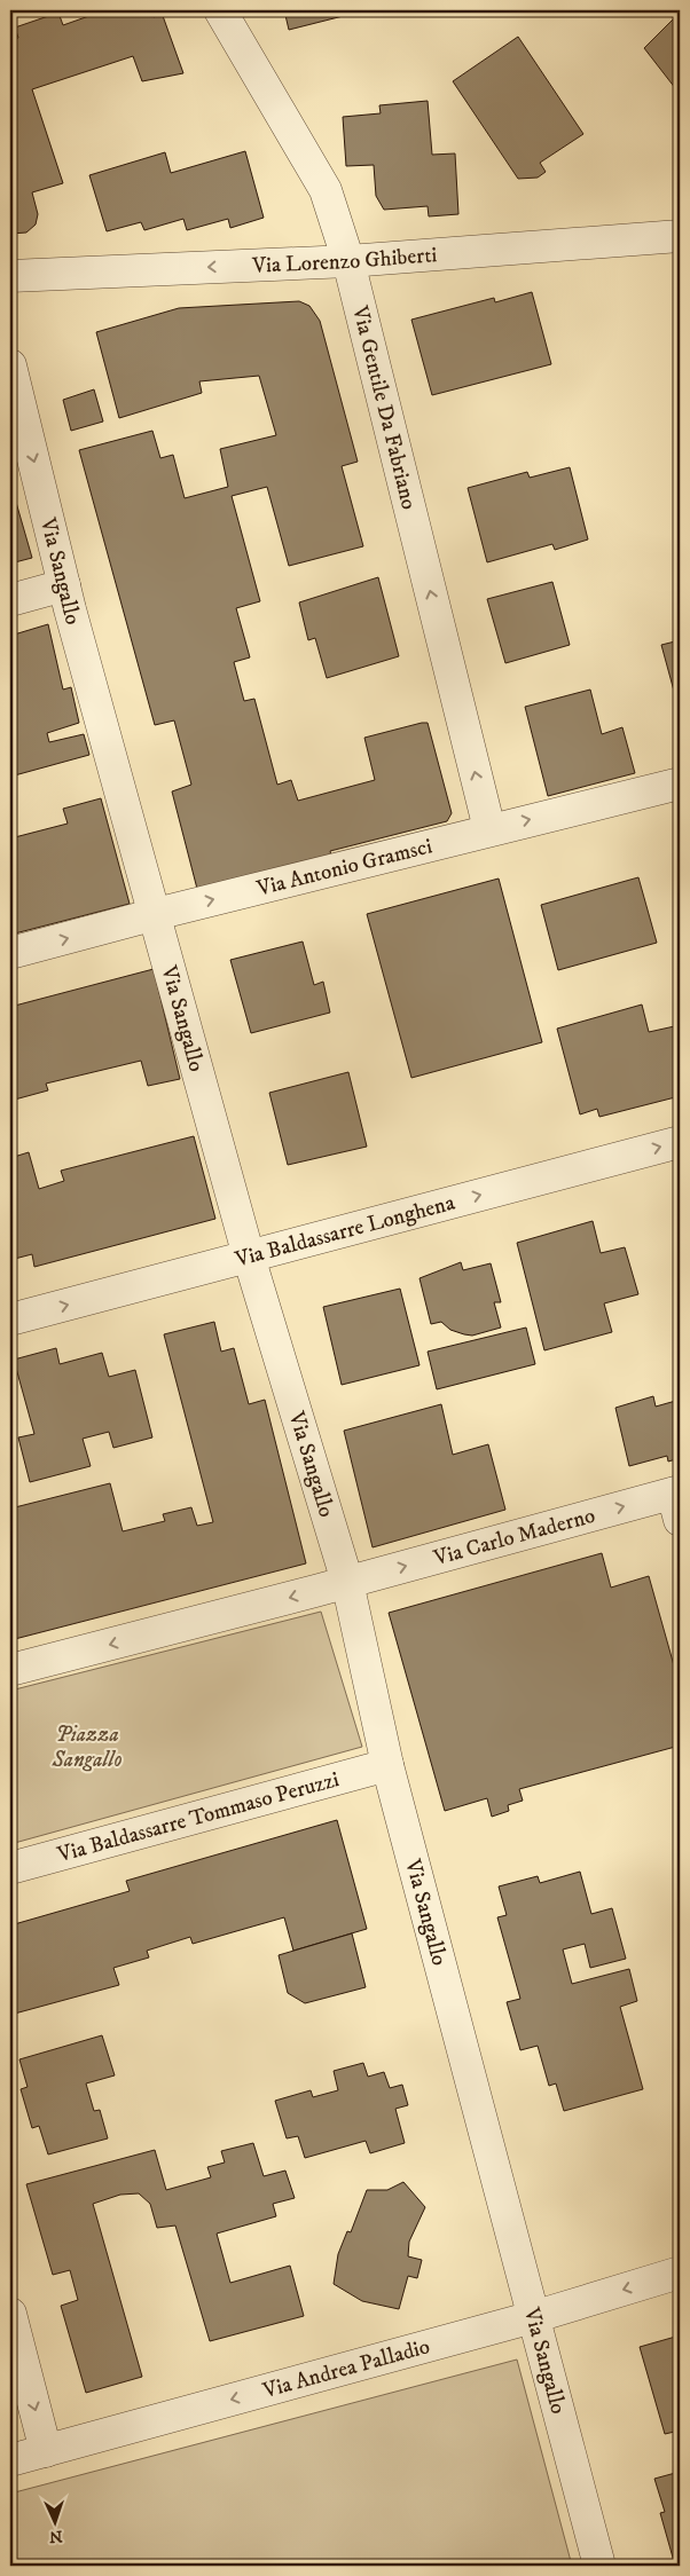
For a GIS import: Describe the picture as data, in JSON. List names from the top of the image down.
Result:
{
  "streets": {
    "street": [
      "Via Lorenzo Ghiberti",
      "Via Gentile Da Fabriano",
      "Via Sangallo",
      "Via Antonio Gramsci",
      "Via Baldassarre Longhena",
      "Via Carlo Maderno",
      "Via Baldassarre Tommaso Peruzzi",
      "Via Andrea Palladio"
    ]
  },
  "crossings": [
    ["Via Lorenzo Ghiberti", "Via Gentile Da Fabriano"],
    ["Via Gentile Da Fabriano", "Via Antonio Gramsci"],
    ["Via Sangallo", "Via Antonio Gramsci"],
    ["Via Sangallo", "Via Baldassarre Longhena"],
    ["Via Sangallo", "Via Carlo Maderno"],
    ["Via Sangallo", "Via Baldassarre Tommaso Peruzzi"],
    ["Via Sangallo", "Via Andrea Palladio"]
  ],
  "one_way": [
    "Via Lorenzo Ghiberti",
    "Via Gentile Da Fabriano",
    "Via Antonio Gramsci",
    "Via Baldassarre Longhena",
    "Via Carlo Maderno",
    "Via Andrea Palladio"
  ],
  "parks": ["Piazza Sangallo"],
  "north": "bottom"
}
